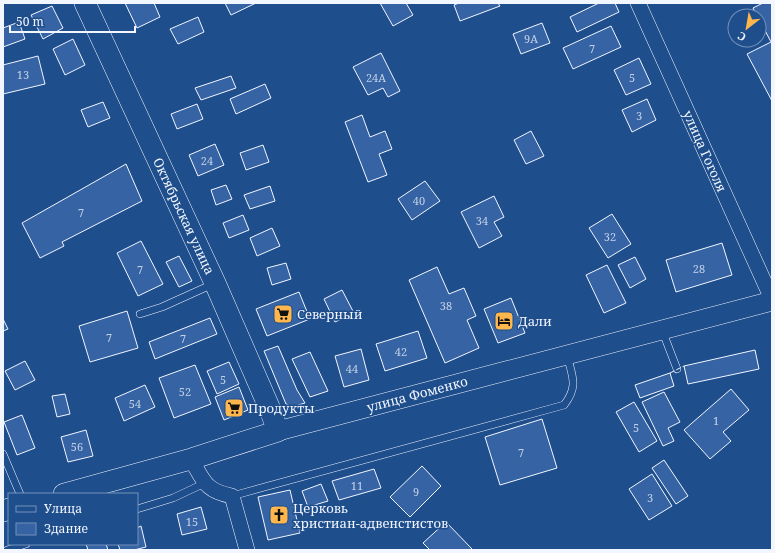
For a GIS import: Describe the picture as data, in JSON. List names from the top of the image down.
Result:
{
  "streets": {
    "main road": ["Октябрьская улица", "улица Фоменко"],
    "street": ["улица Гоголя"]
  },
  "crossings": [
    ["улица Гоголя", "улица Фоменко"],
    ["Октябрьская улица", "улица Фоменко"]
  ],
  "places": {
    "supermarket": ["Северный", "Продукты"],
    "hotel": ["Дали"],
    "church": ["Церковь христиан-адвенстистов"]
  },
  "house_numbers": [
    "9А",
    "7",
    "13",
    "24А",
    "5",
    "3",
    "24",
    "40",
    "7",
    "34",
    "32",
    "28",
    "7",
    "38",
    "7",
    "7",
    "42",
    "44",
    "5",
    "52",
    "54",
    "1",
    "5",
    "56",
    "7",
    "11",
    "9",
    "3",
    "15"
  ],
  "legend": ["Улица", "Здание"],
  "scale_bar": "50 m",
  "north": "bottom left"
}
